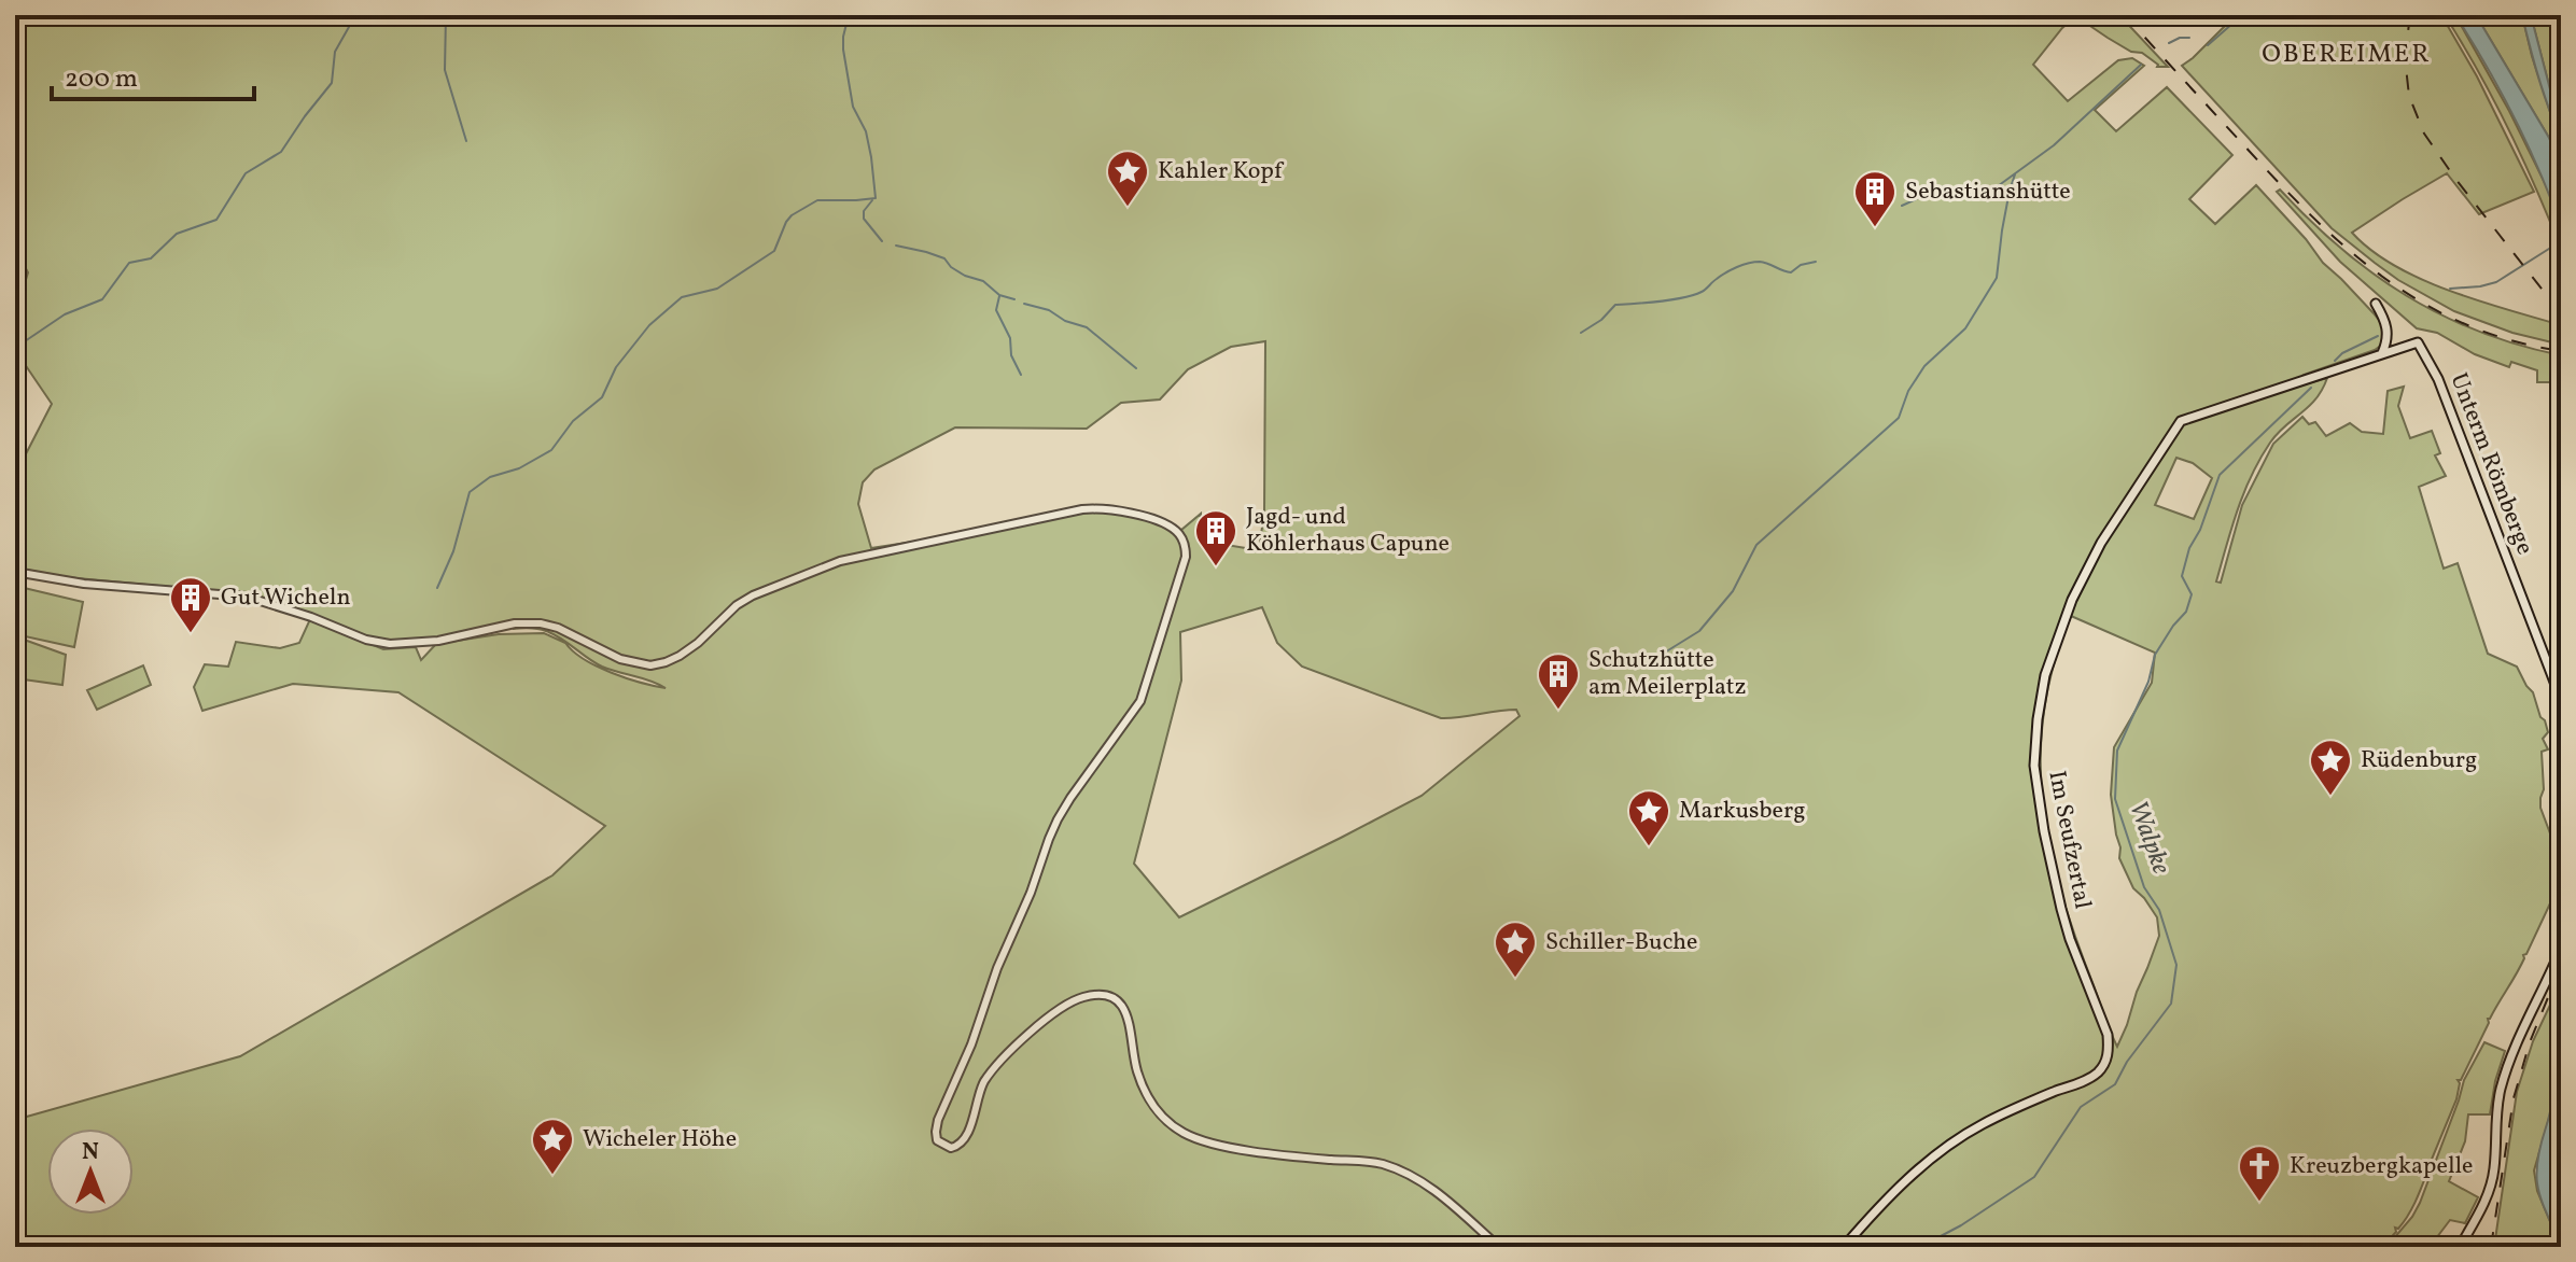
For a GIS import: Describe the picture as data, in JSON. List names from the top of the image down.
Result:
{
  "streets": {
    "main road": ["Unterm Römberge", "Im Seufzertal"]
  },
  "crossings": [
    ["Unterm Römberge", "Im Seufzertal"]
  ],
  "districts": ["OBEREIMER"],
  "water": ["Walpke"],
  "places": {
    "place": [
      "Kahler Kopf",
      "Rüdenburg",
      "Markusberg",
      "Schiller-Buche",
      "Wicheler Höhe"
    ],
    "building": [
      "Sebastianshütte",
      "Jagd- und Köhlerhaus Capune",
      "Gut Wicheln",
      "Schutzhütte am Meilerplatz"
    ],
    "church": ["Kreuzbergkapelle"]
  },
  "scale_bar": "200 m",
  "north": "top"
}
